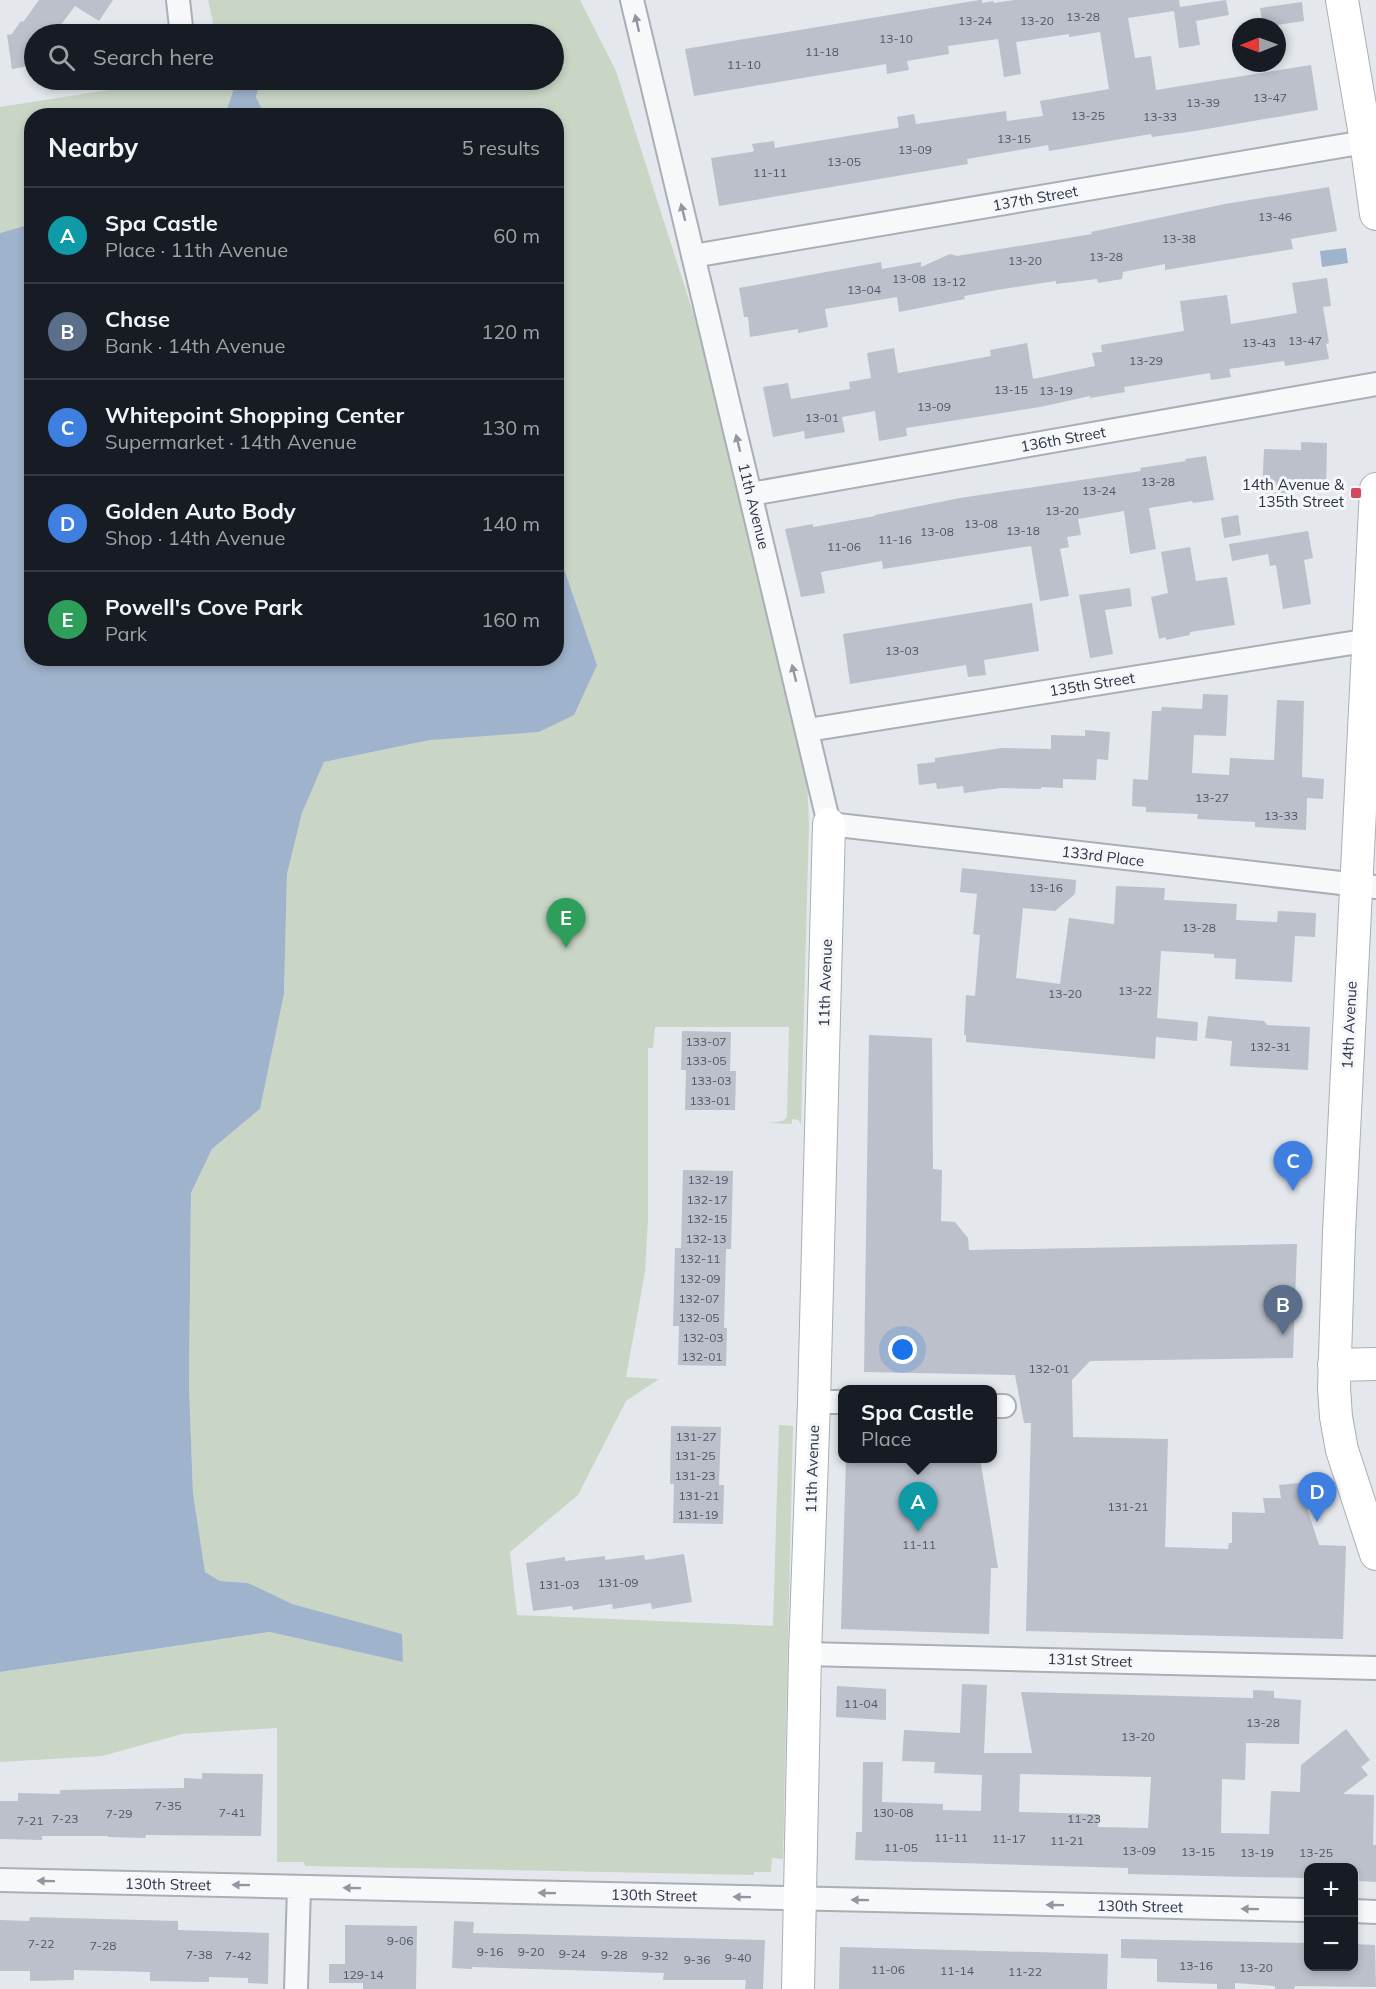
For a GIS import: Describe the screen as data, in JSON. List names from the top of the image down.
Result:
{
  "streets": {
    "street": [
      "137th Street",
      "136th Street",
      "11th Avenue",
      "135th Street",
      "133rd Place",
      "14th Avenue",
      "131st Street",
      "130th Street"
    ]
  },
  "crossings": [
    ["137th Street", "11th Avenue"],
    ["136th Street", "11th Avenue"],
    ["11th Avenue", "135th Street"],
    ["11th Avenue", "133rd Place"],
    ["11th Avenue", "131st Street"],
    ["11th Avenue", "130th Street"],
    ["135th Street", "14th Avenue"],
    ["133rd Place", "14th Avenue"]
  ],
  "one_way": ["11th Avenue", "130th Street"],
  "places": {
    "transit": ["14th Avenue & 135th Street"]
  },
  "house_numbers": [
    "13-28",
    "13-24",
    "13-20",
    "13-10",
    "11-18",
    "11-10",
    "13-47",
    "13-39",
    "13-25",
    "13-33",
    "13-15",
    "13-09",
    "13-05",
    "11-11",
    "13-46",
    "13-38",
    "13-28",
    "13-20",
    "13-08",
    "13-12",
    "13-04",
    "13-47",
    "13-43",
    "13-29",
    "13-15",
    "13-19",
    "13-09",
    "13-01",
    "13-28",
    "13-24",
    "13-20",
    "13-08",
    "13-18",
    "13-08",
    "11-16",
    "11-06",
    "13-03",
    "13-27",
    "13-33",
    "13-16",
    "13-28",
    "13-22",
    "13-20",
    "133-07",
    "132-31",
    "133-05",
    "133-03",
    "133-01",
    "132-19",
    "132-17",
    "132-15",
    "132-13",
    "132-11",
    "132-09",
    "132-07",
    "132-05",
    "132-03",
    "132-01",
    "132-01",
    "131-27",
    "131-25",
    "131-23",
    "131-21",
    "131-21",
    "131-19",
    "11-11",
    "131-09",
    "131-03",
    "11-04",
    "13-28",
    "13-20",
    "7-35",
    "7-41",
    "130-08",
    "7-29",
    "7-23",
    "11-23",
    "7-21",
    "11-11",
    "11-17",
    "11-21",
    "11-05",
    "13-09",
    "13-15",
    "13-19",
    "13-25",
    "9-06",
    "7-22",
    "7-28",
    "9-16",
    "9-20",
    "9-24",
    "7-38",
    "9-28",
    "7-42",
    "9-32",
    "9-40",
    "9-36",
    "13-16",
    "13-20",
    "11-06",
    "11-14",
    "11-22",
    "129-14"
  ],
  "north": "left",
  "page": {
    "search": "Search here",
    "heading": ["Nearby", "5 results"],
    "list": [
      {
        "mark": "A",
        "name": "Spa Castle",
        "note": "Place · 11th Avenue",
        "value": "60 m"
      },
      {
        "mark": "B",
        "name": "Chase",
        "note": "Bank · 14th Avenue",
        "value": "120 m"
      },
      {
        "mark": "C",
        "name": "Whitepoint Shopping Center",
        "note": "Supermarket · 14th Avenue",
        "value": "130 m"
      },
      {
        "mark": "D",
        "name": "Golden Auto Body",
        "note": "Shop · 14th Avenue",
        "value": "140 m"
      },
      {
        "mark": "E",
        "name": "Powell's Cove Park",
        "note": "Park",
        "value": "160 m"
      }
    ],
    "pins": [
      "E",
      "C",
      "B",
      "D",
      "A"
    ],
    "popup": ["Spa Castle", "Place"],
    "map_buttons": ["+", "−"]
  }
}
